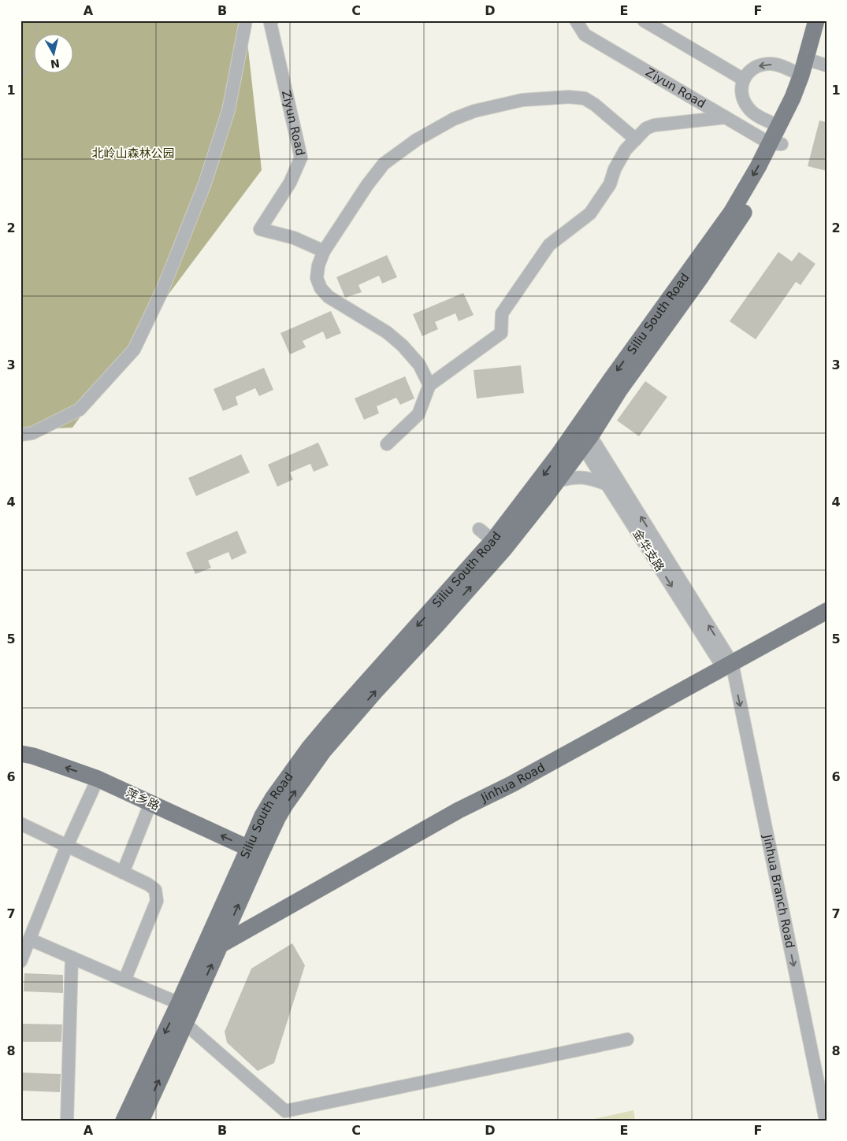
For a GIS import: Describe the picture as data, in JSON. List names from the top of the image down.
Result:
{
  "streets": {
    "main road": ["Siliu South Road", "Jinhua Road", "萍乡路"],
    "street": ["Ziyun Road", "金华支路", "Jinhua Branch Road"]
  },
  "crossings": [
    ["Ziyun Road", "Siliu South Road"],
    ["Siliu South Road", "金华支路"],
    ["Siliu South Road", "Jinhua Road"],
    ["Siliu South Road", "萍乡路"],
    ["金华支路", "Jinhua Road"],
    ["金华支路", "Jinhua Branch Road"],
    ["Jinhua Road", "Jinhua Branch Road"]
  ],
  "one_way": ["萍乡路", "Jinhua Branch Road"],
  "parks": ["北岭山森林公园"],
  "north": "bottom",
  "grid": {
    "columns": [
      "A",
      "B",
      "C",
      "D",
      "E",
      "F"
    ],
    "rows": [
      "1",
      "2",
      "3",
      "4",
      "5",
      "6",
      "7",
      "8"
    ]
  }
}
